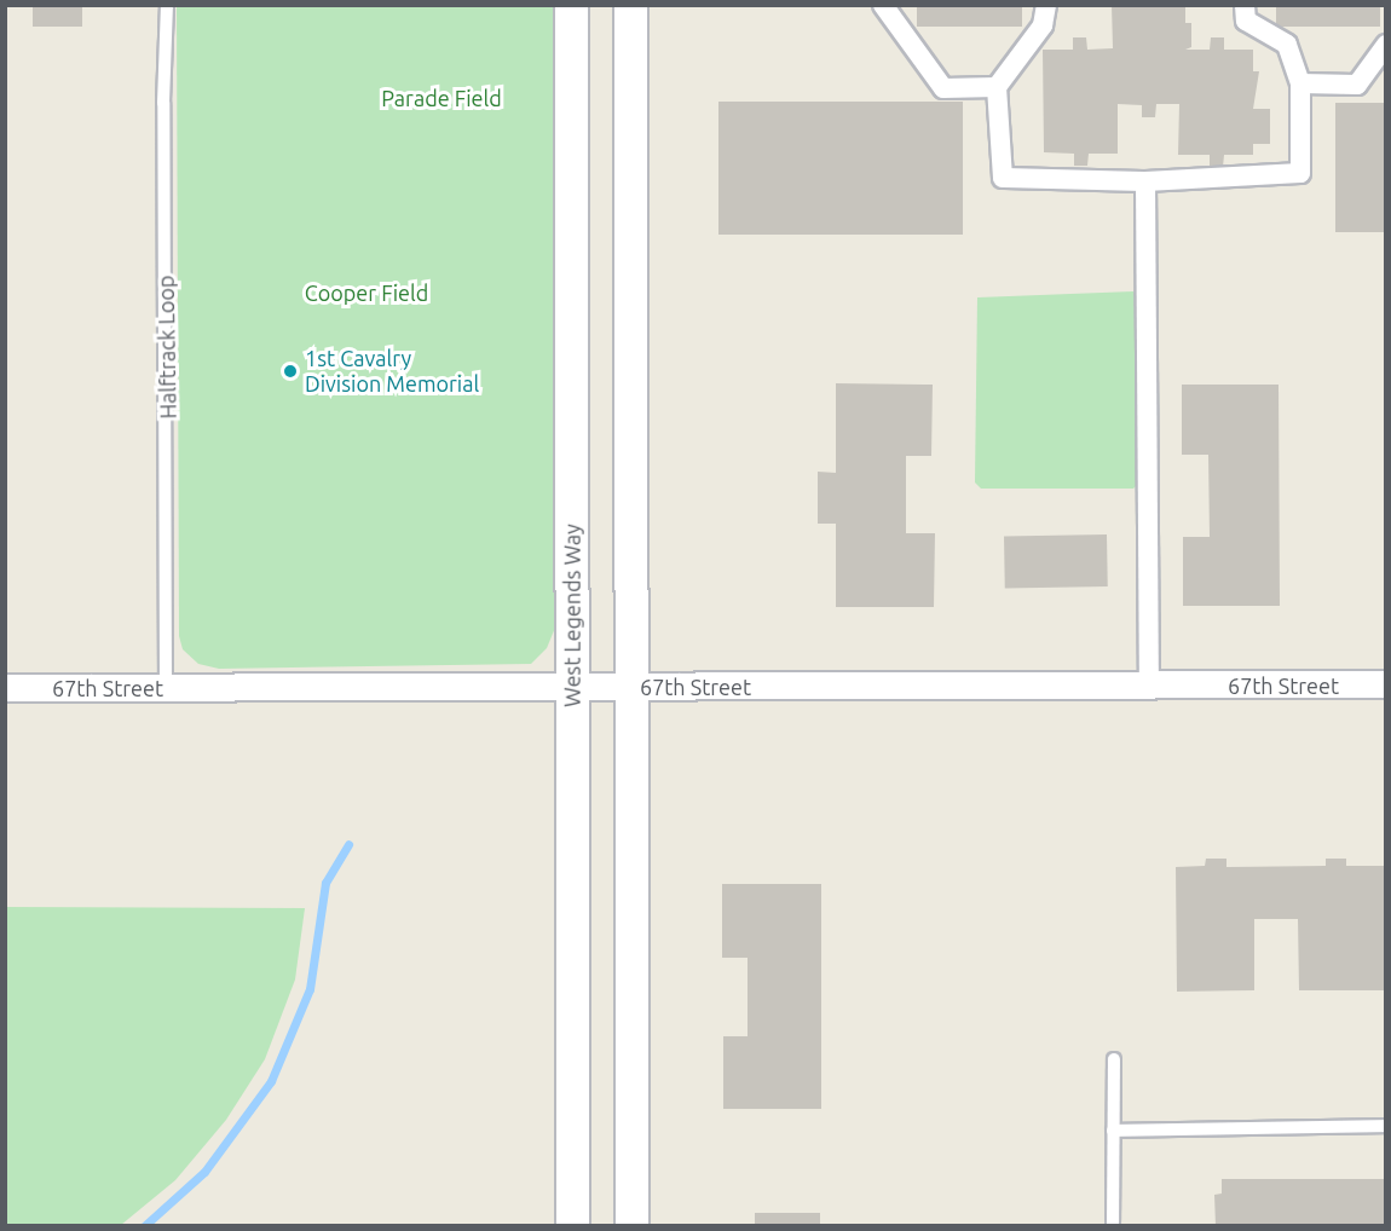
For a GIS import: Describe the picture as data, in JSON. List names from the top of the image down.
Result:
{
  "streets": {
    "street": ["West Legends Way", "67th Street"],
    "lane": ["Halftrack Loop"]
  },
  "crossings": [
    ["Halftrack Loop", "67th Street"],
    ["West Legends Way", "67th Street"]
  ],
  "parks": ["Parade Field", "Cooper Field"],
  "places": ["1st Cavalry Division Memorial"]
}
